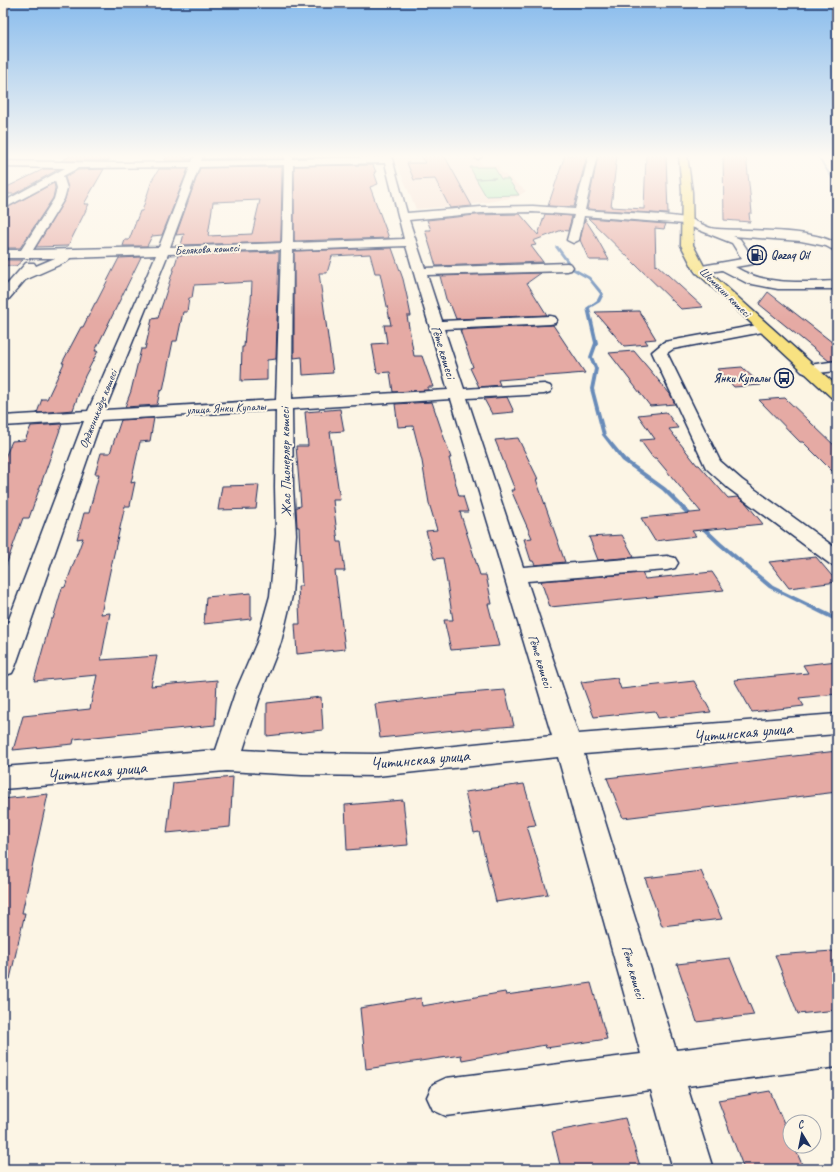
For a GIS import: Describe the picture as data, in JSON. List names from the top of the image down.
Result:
{
  "streets": {
    "main road": ["Шемякин көшесі"],
    "street": [
      "Белякова көшесі",
      "Гёте көшесі",
      "улица Янки Купалы",
      "Орджоникидзе көшесі",
      "Жас Пионерлер көшесі",
      "Читинская улица"
    ]
  },
  "crossings": [
    ["Белякова көшесі", "Гёте көшесі"],
    ["Белякова көшесі", "Орджоникидзе көшесі"],
    ["Белякова көшесі", "Жас Пионерлер көшесі"],
    ["Гёте көшесі", "улица Янки Купалы"],
    ["Гёте көшесі", "Читинская улица"],
    ["улица Янки Купалы", "Орджоникидзе көшесі"],
    ["улица Янки Купалы", "Жас Пионерлер көшесі"],
    ["Жас Пионерлер көшесі", "Читинская улица"]
  ],
  "places": {
    "fuel station": ["Qazaq Oil"],
    "bus stop": ["Янки Купалы"]
  },
  "north": "top"
}
